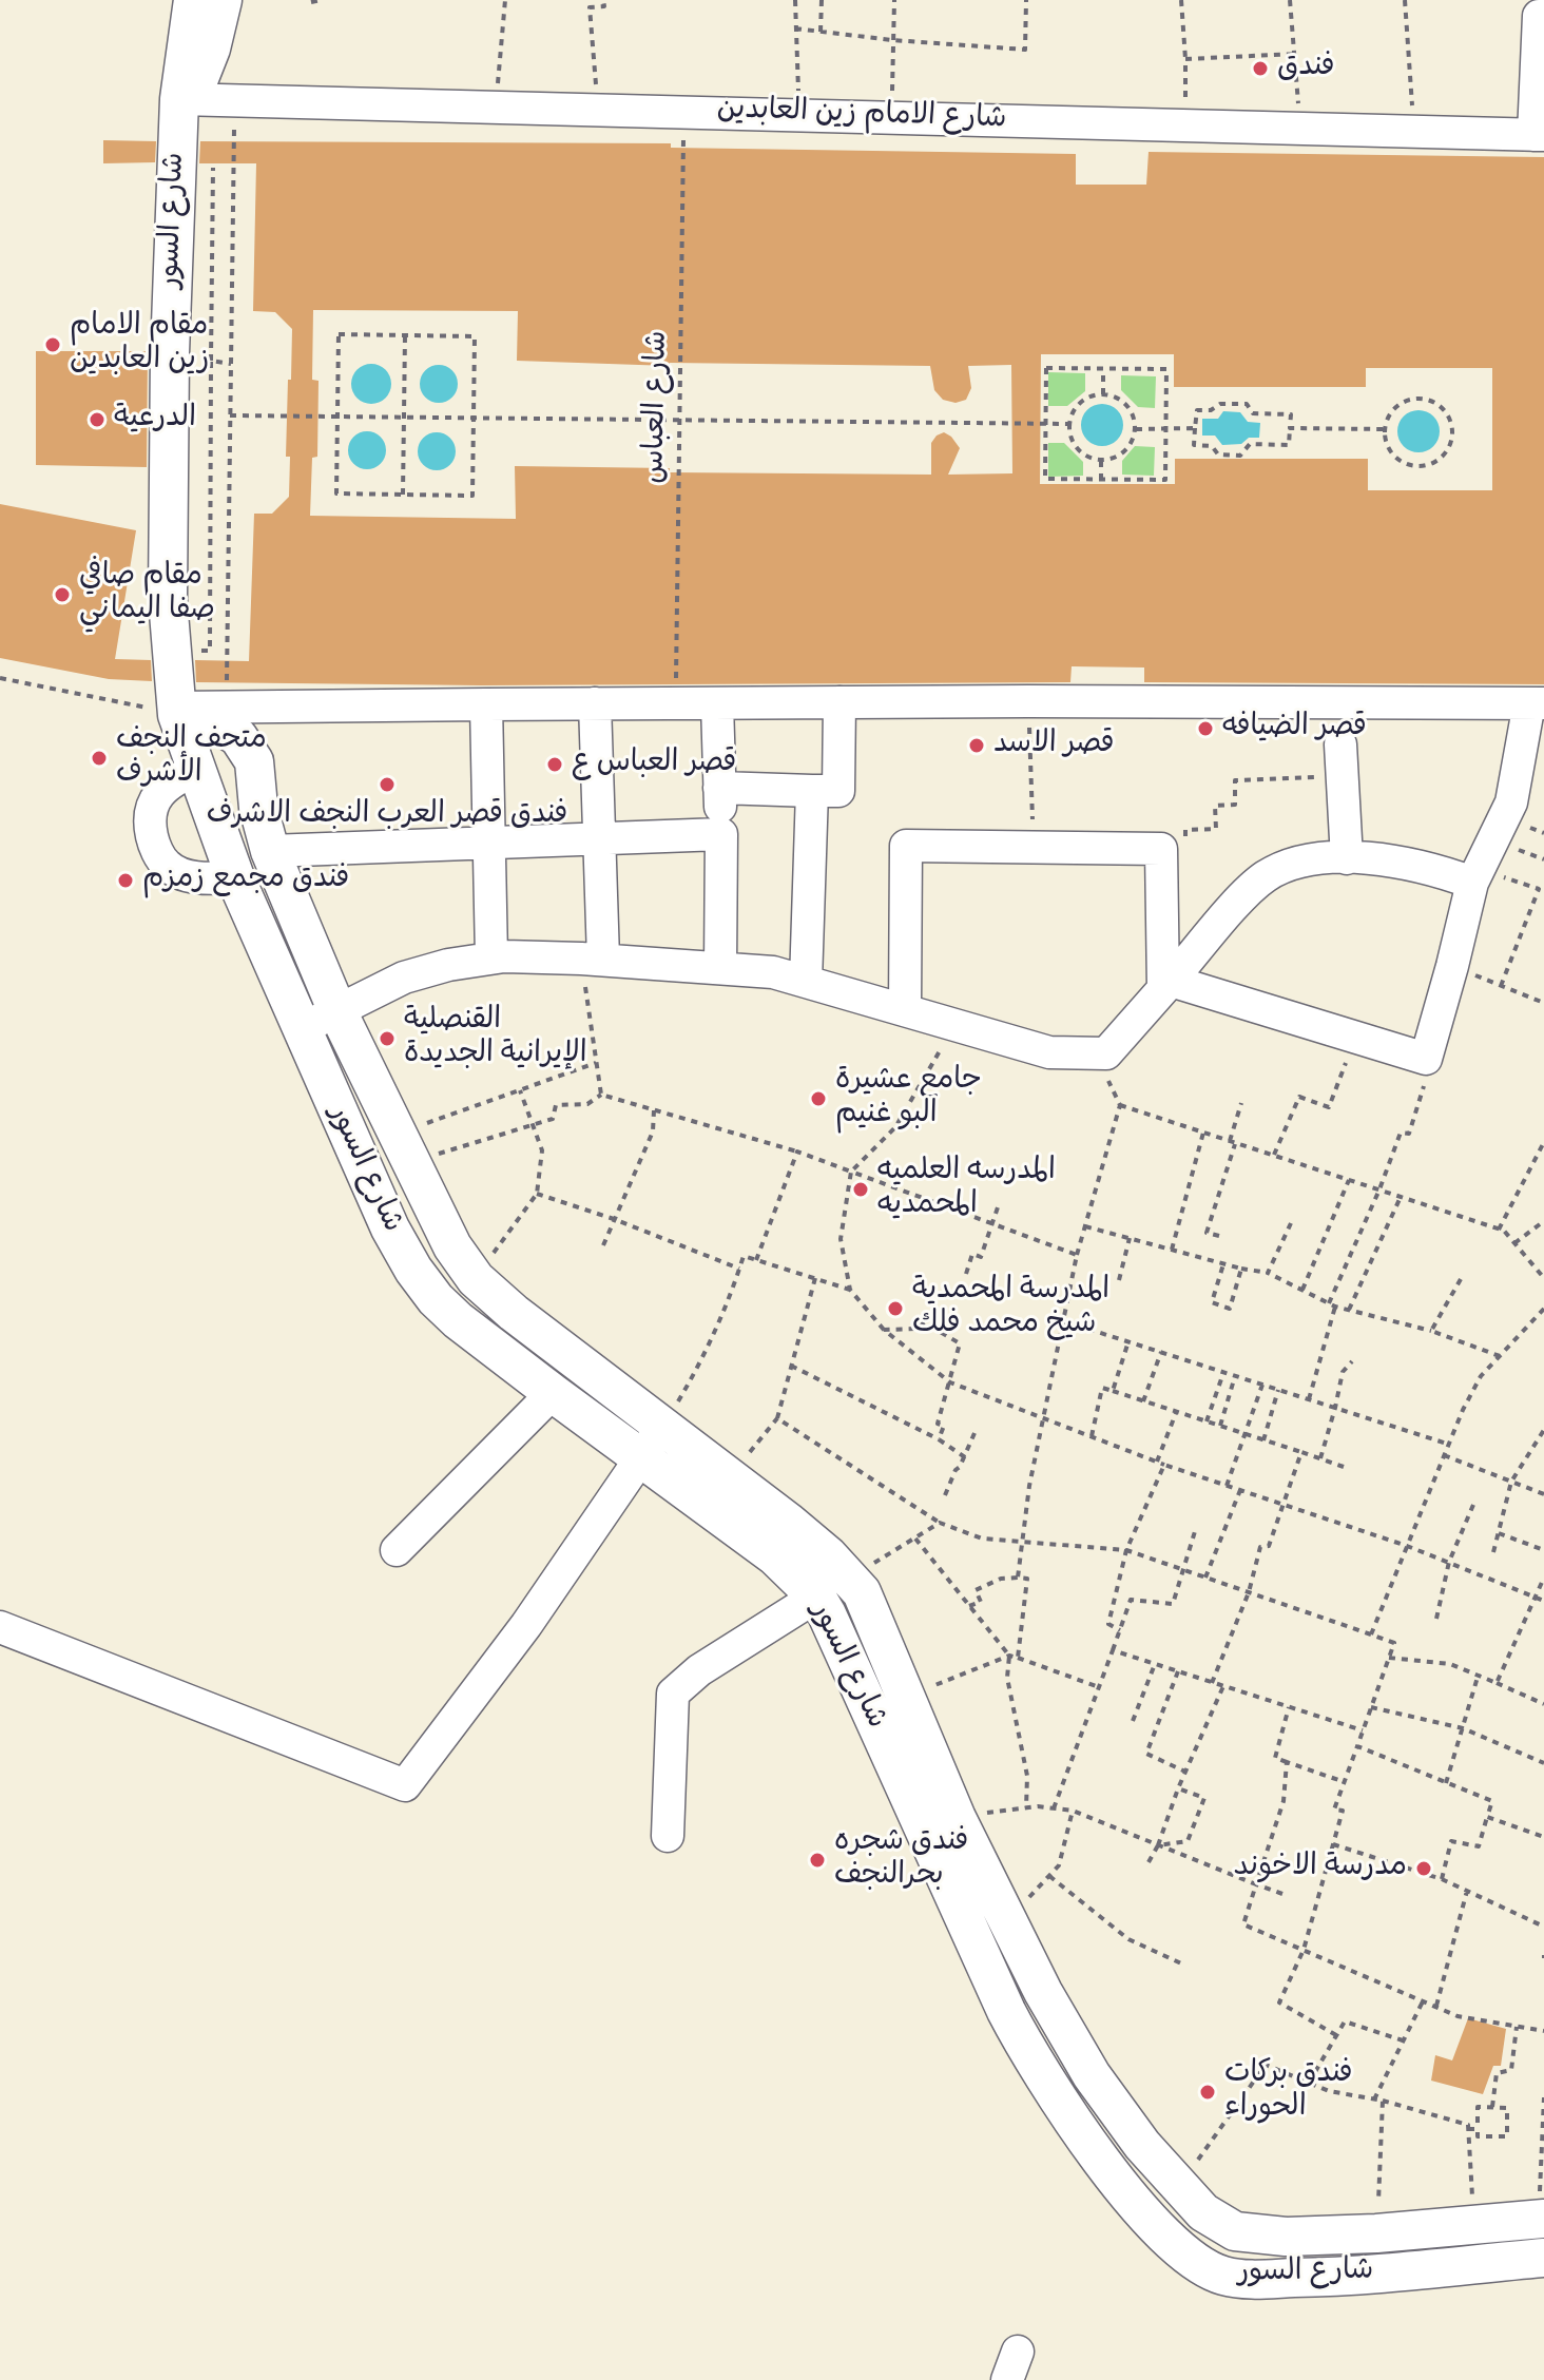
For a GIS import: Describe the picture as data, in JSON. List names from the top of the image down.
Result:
{
  "streets": {
    "main road": ["شارع السور"],
    "street": ["شارع الامام زين العابدين"],
    "path": ["شارع العباس"]
  },
  "crossings": [
    ["شارع الامام زين العابدين", "شارع السور"],
    ["شارع الامام زين العابدين", "شارع العباس"]
  ],
  "places": [
    "فندق",
    "مقام الامام زين العابدين",
    "الدرعية",
    "مقام صافي صفا اليماني",
    "قصر الضيافه",
    "قصر الاسد",
    "متحف النجف الأشرف",
    "قصر العباس ع",
    "فندق قصر العرب النجف الاشرف",
    "فندق مجمع زمزم",
    "القنصلية الإيرانية الجديدة",
    "جامع عشيرة البو غنيم",
    "المدرسه العلمیه المحمدیه",
    "المدرسة المحمدية شيخ محمد فلك",
    "فندق شجره بحرالنجف",
    "مدرسة الاخوند",
    "فندق بركات الحوراء"
  ]
}
